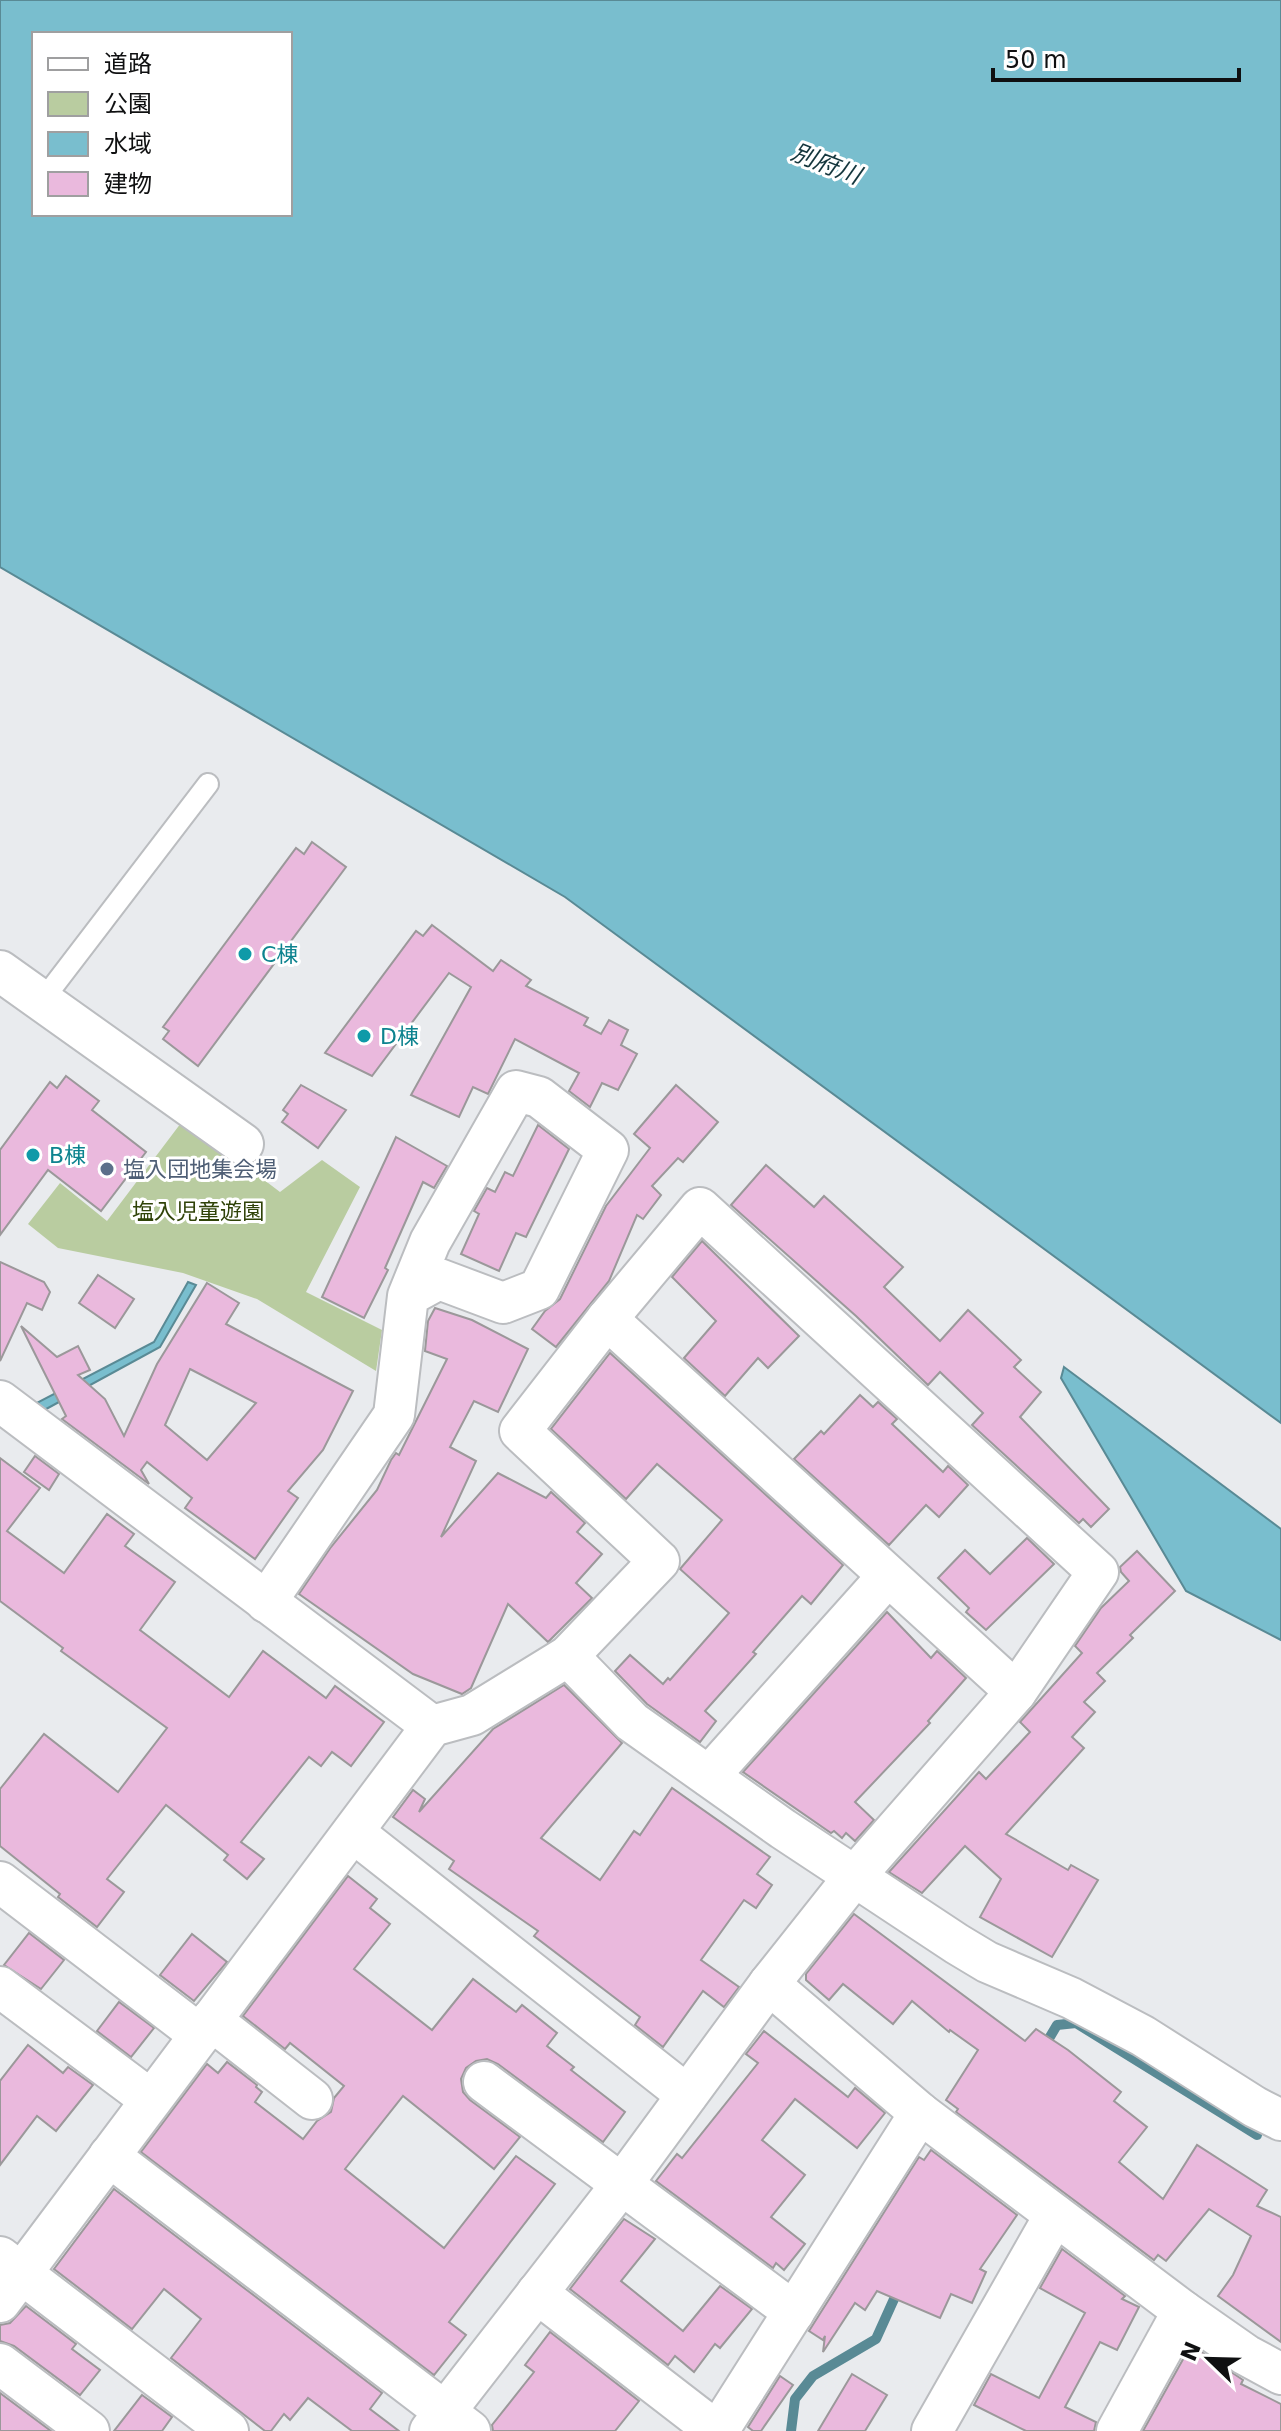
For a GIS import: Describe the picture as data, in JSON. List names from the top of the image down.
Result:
{
  "water": ["別府川"],
  "parks": ["塩入児童遊園"],
  "places": [
    "C棟",
    "D棟",
    "B棟",
    "塩入団地集会場"
  ],
  "legend": [
    "道路",
    "公園",
    "水域",
    "建物"
  ],
  "scale_bar": "50 m",
  "north": "top left"
}
